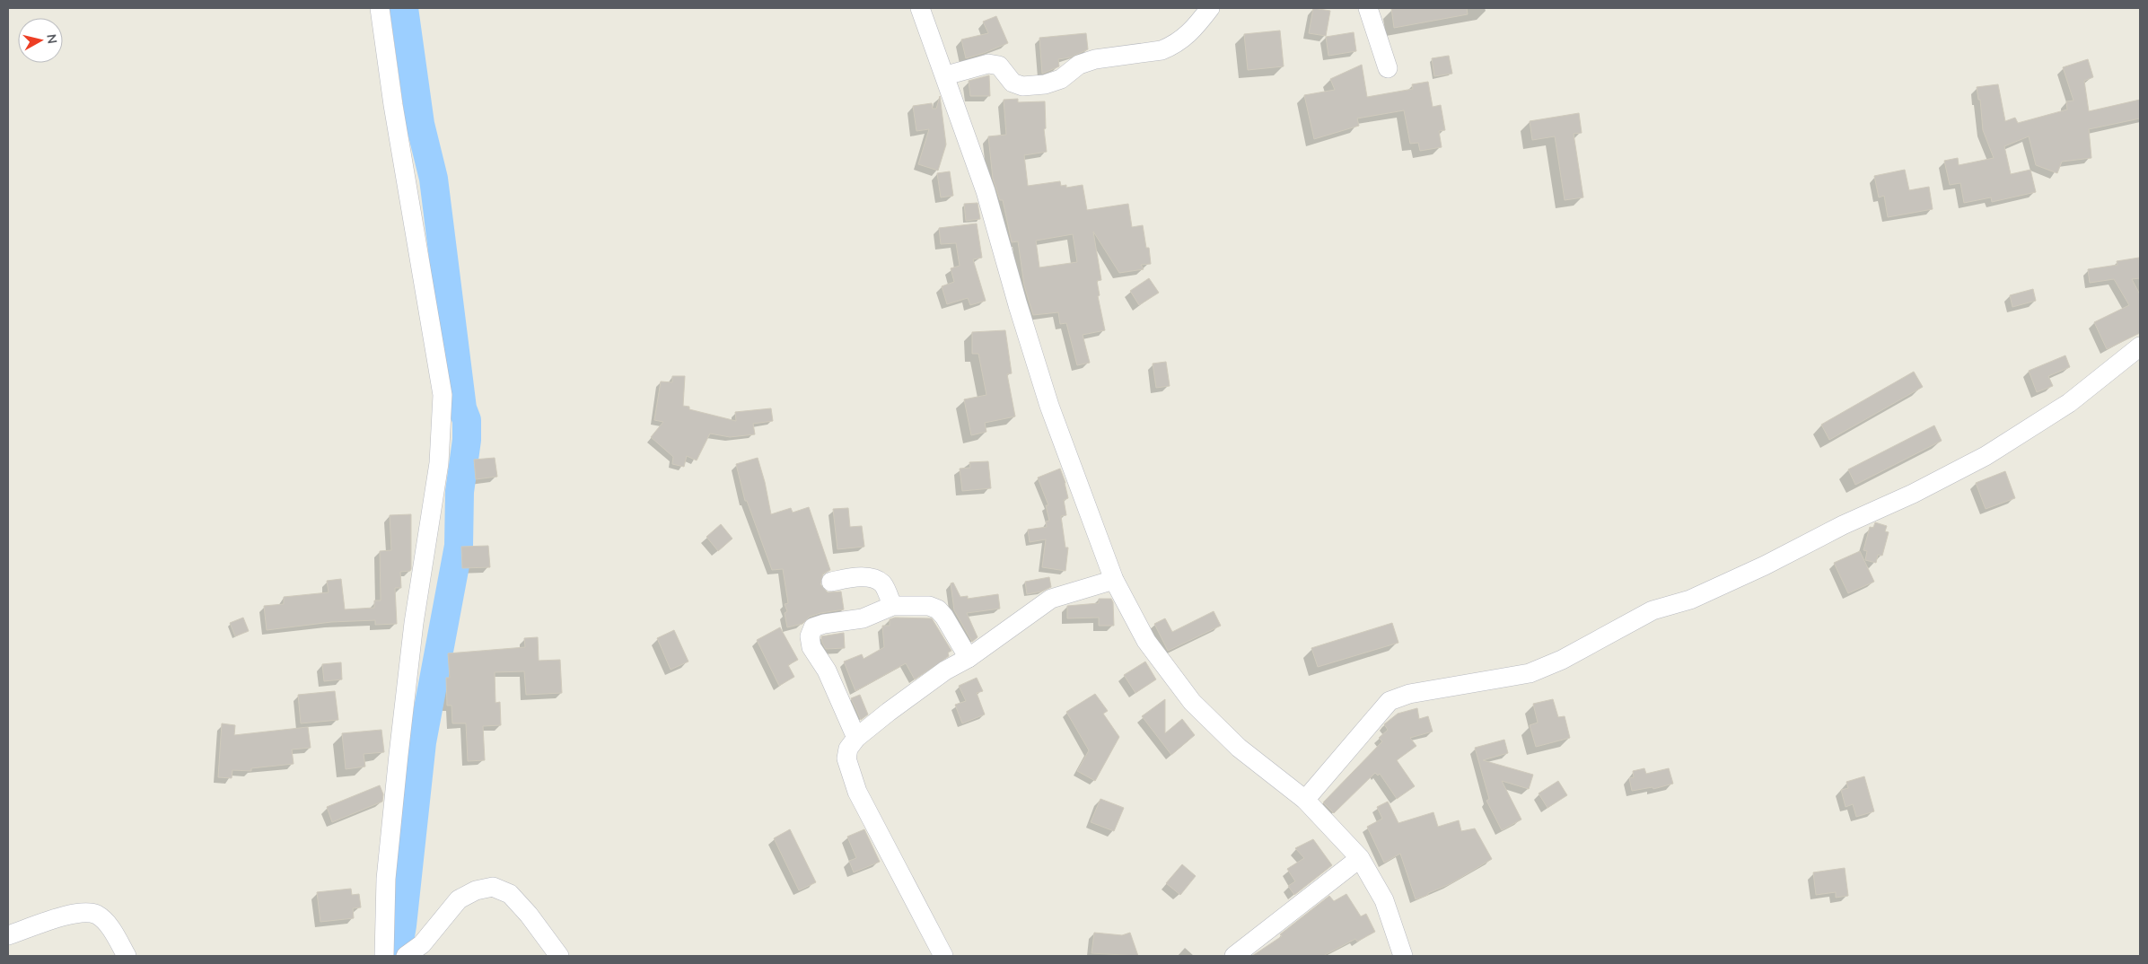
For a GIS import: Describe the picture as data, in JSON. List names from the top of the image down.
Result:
{
  "north": "right"
}
